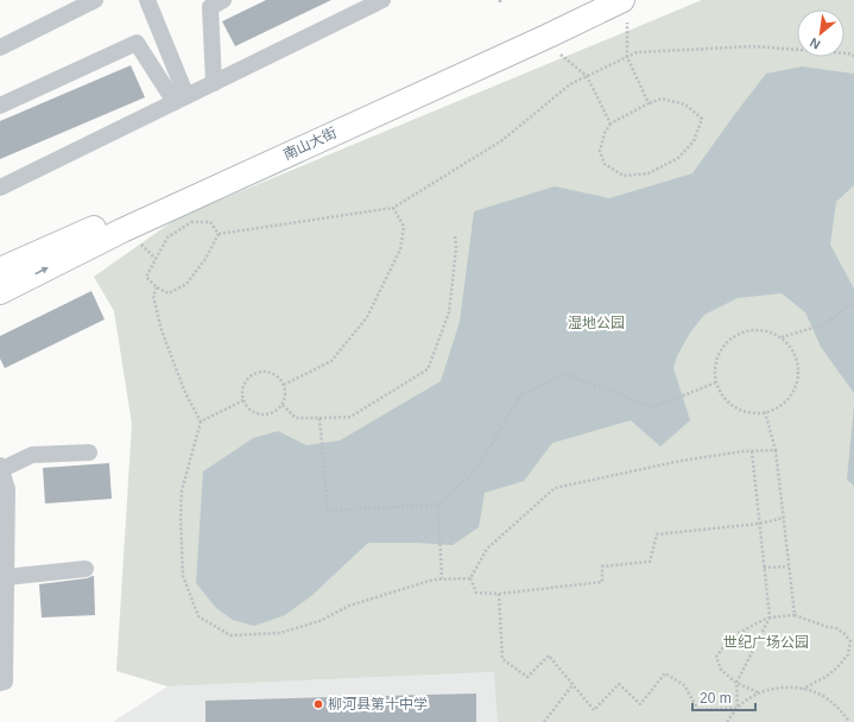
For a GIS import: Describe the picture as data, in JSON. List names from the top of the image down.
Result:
{
  "streets": {
    "street": ["南山大街"]
  },
  "parks": ["湿地公园", "世纪广场公园"],
  "places": ["柳河县第十中学"],
  "scale_bar": "20 m",
  "north": "bottom left"
}
